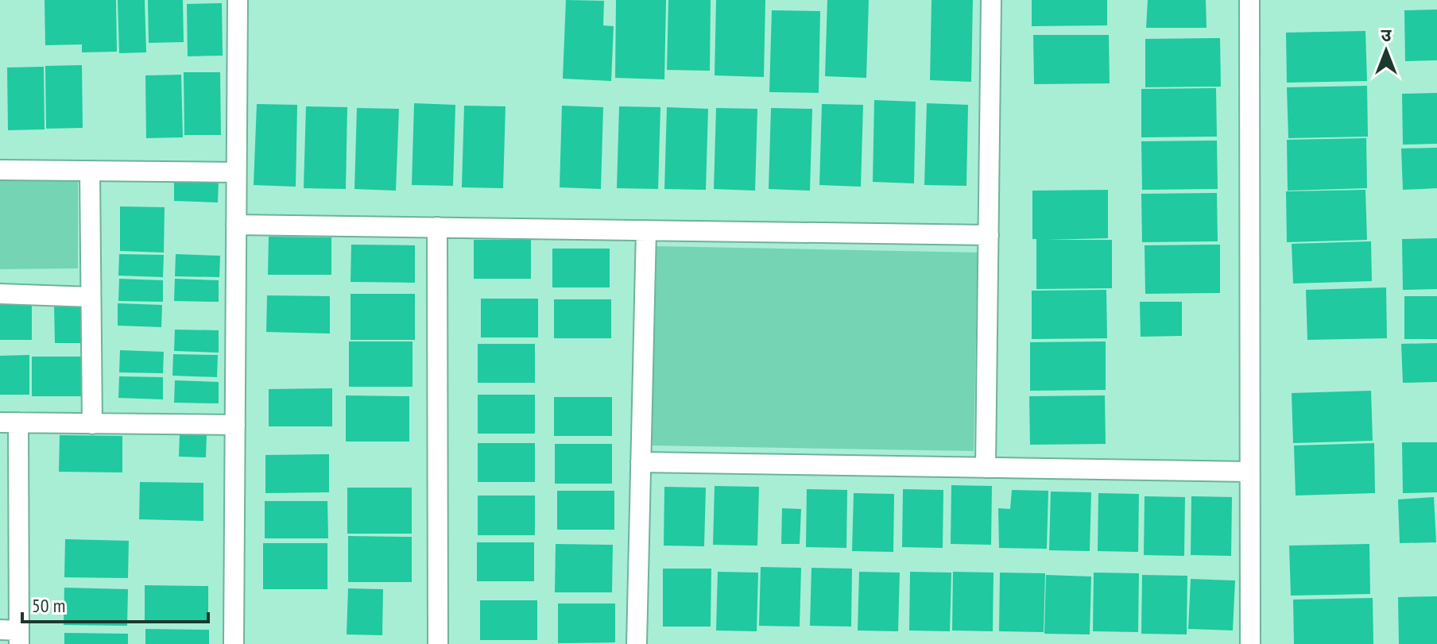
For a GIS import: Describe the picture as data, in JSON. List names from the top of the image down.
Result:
{
  "scale_bar": "50 m",
  "north": "top"
}
